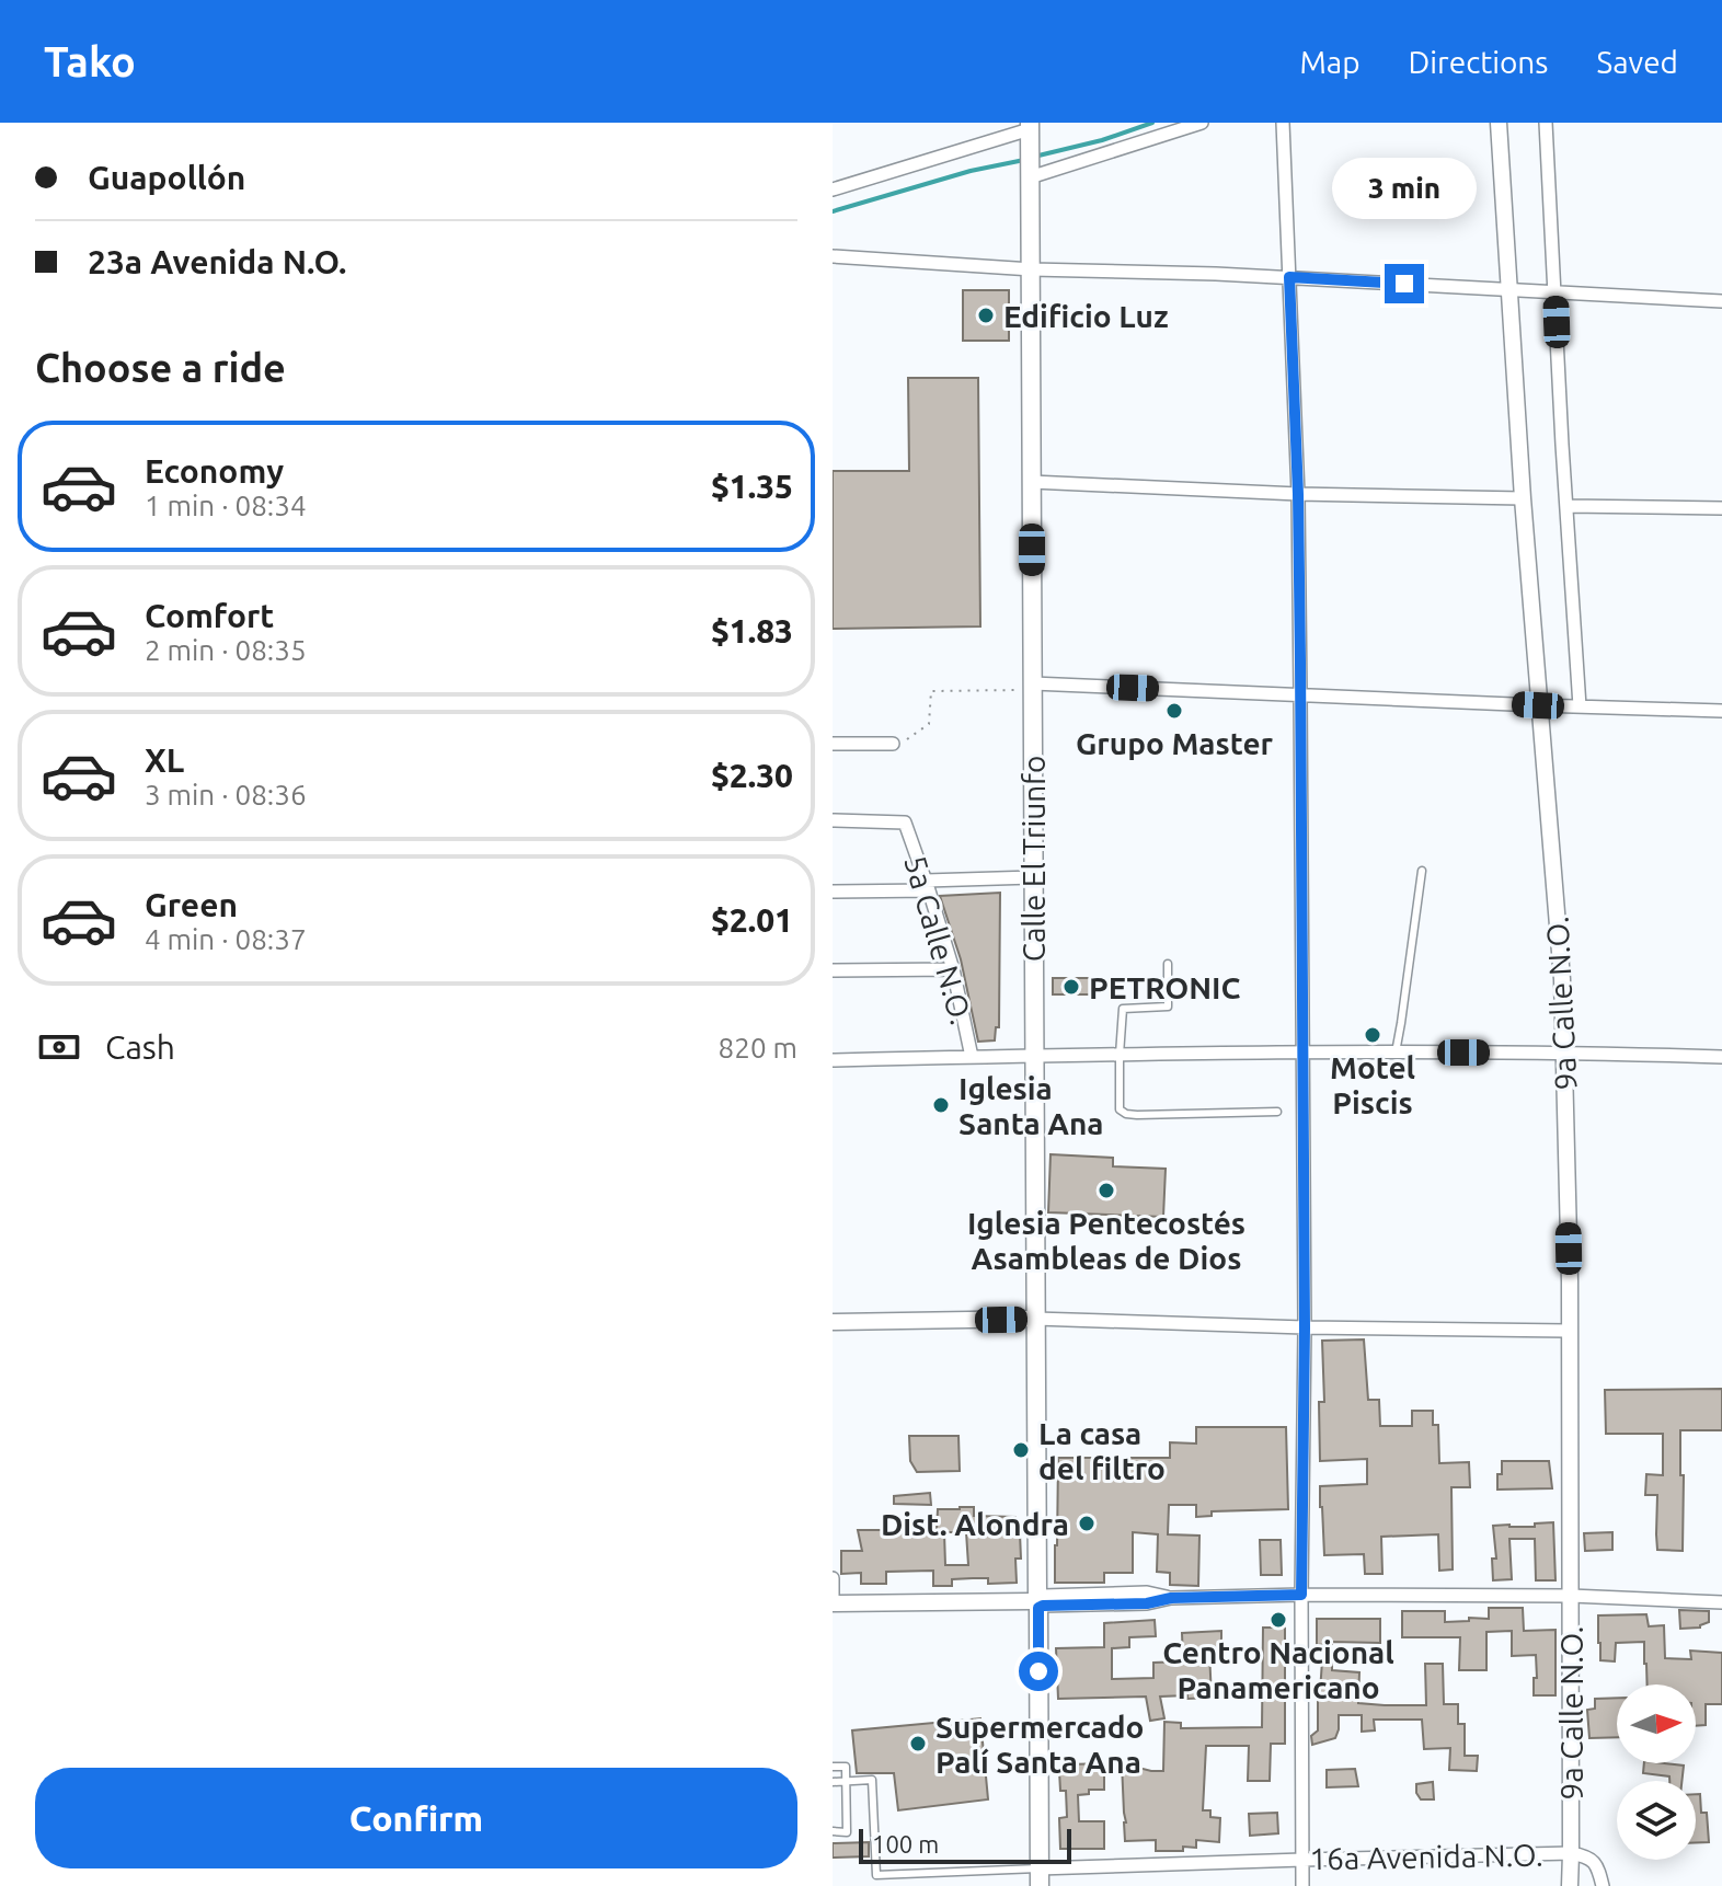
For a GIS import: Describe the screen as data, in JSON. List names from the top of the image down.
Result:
{
  "streets": {
    "main road": ["Calle El Triunfo"],
    "street": ["5a Calle N.O.", "9a Calle N.O.", "16a Avenida N.O."]
  },
  "crossings": [
    ["Calle El Triunfo", "16a Avenida N.O."],
    ["9a Calle N.O.", "16a Avenida N.O."]
  ],
  "places": [
    "Edificio Luz",
    "Grupo Master",
    "PETRONIC",
    "Motel Piscis",
    "Iglesia Santa Ana",
    "Iglesia Pentecostés Asambleas de Dios",
    "La casa del filtro",
    "Dist. Alondra",
    "Centro Nacional Panamericano",
    "Supermercado Palí Santa Ana"
  ],
  "scale_bar": "100 m",
  "north": "right",
  "page": {
    "header": "Tako",
    "nav": ["Map", "Directions", "Saved"],
    "banner": ["Guapollón", "23a Avenida N.O."],
    "bubble": "3 min",
    "heading": "Choose a ride",
    "list": [
      {
        "name": "Economy",
        "note": "1 min · 08:34",
        "value": "$1.35"
      },
      {
        "name": "Comfort",
        "note": "2 min · 08:35",
        "value": "$1.83"
      },
      {
        "name": "XL",
        "note": "3 min · 08:36",
        "value": "$2.30"
      },
      {
        "name": "Green",
        "note": "4 min · 08:37",
        "value": "$2.01"
      }
    ],
    "pay": ["Cash", "820 m"],
    "buttons": "Confirm",
    "scale": "100 m"
  }
}
